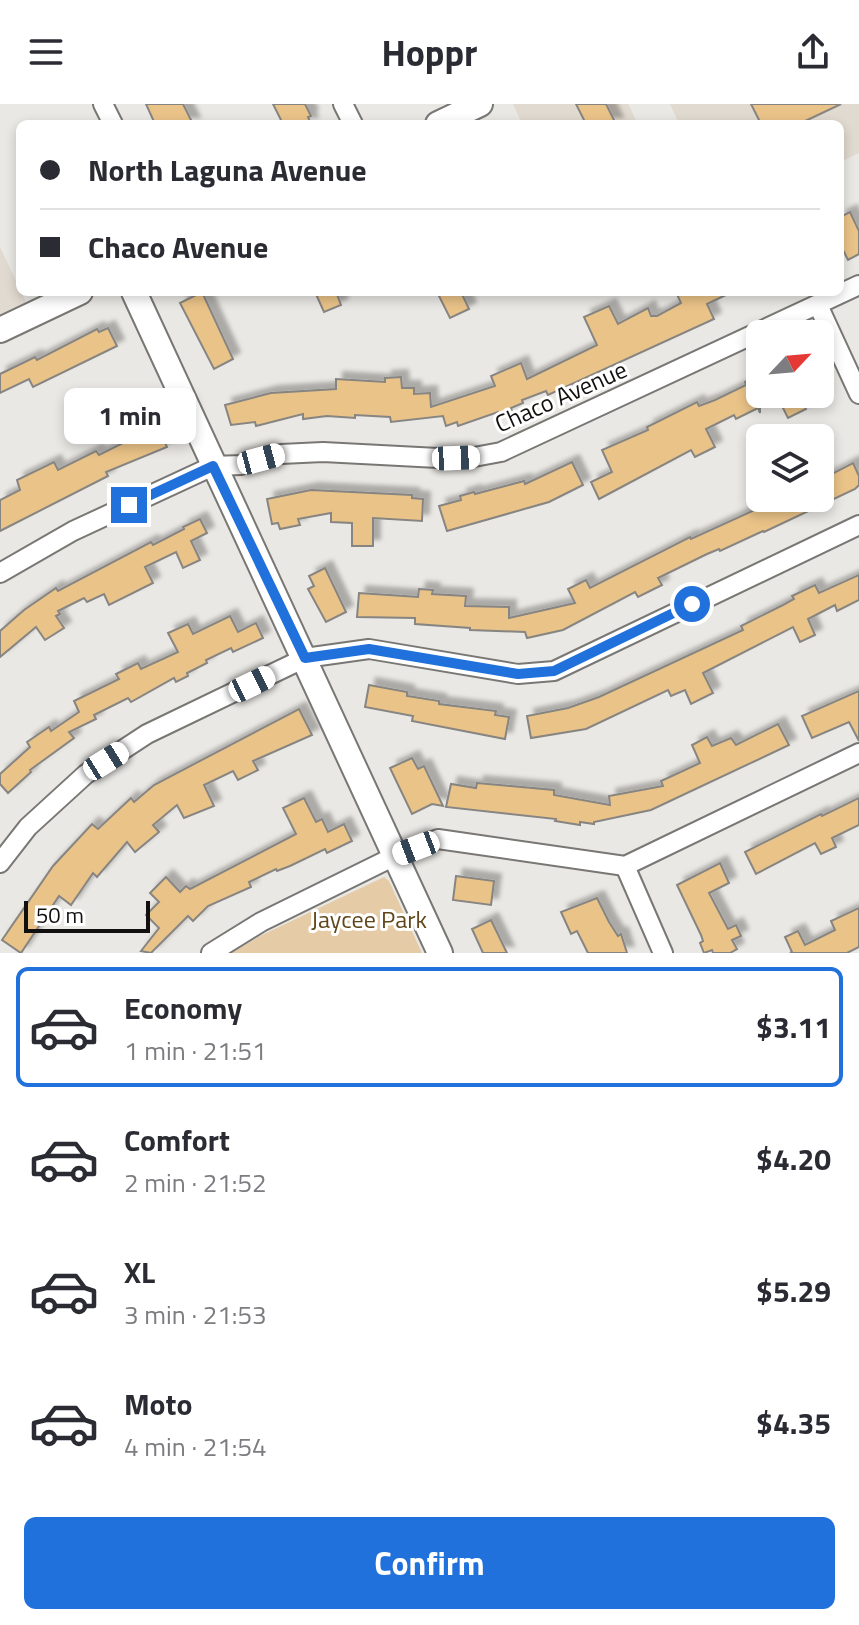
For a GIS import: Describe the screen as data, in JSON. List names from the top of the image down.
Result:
{
  "streets": {
    "street": ["Chaco Avenue"]
  },
  "parks": ["Jaycee Park"],
  "scale_bar": "50 m",
  "north": "top right",
  "page": {
    "header": "Hoppr",
    "banner": ["North Laguna Avenue", "Chaco Avenue"],
    "bubble": "1 min",
    "scale": "50 m",
    "list": [
      {
        "name": "Economy",
        "note": "1 min · 21:51",
        "value": "$3.11"
      },
      {
        "name": "Comfort",
        "note": "2 min · 21:52",
        "value": "$4.20"
      },
      {
        "name": "XL",
        "note": "3 min · 21:53",
        "value": "$5.29"
      },
      {
        "name": "Moto",
        "note": "4 min · 21:54",
        "value": "$4.35"
      }
    ],
    "buttons": "Confirm"
  }
}
